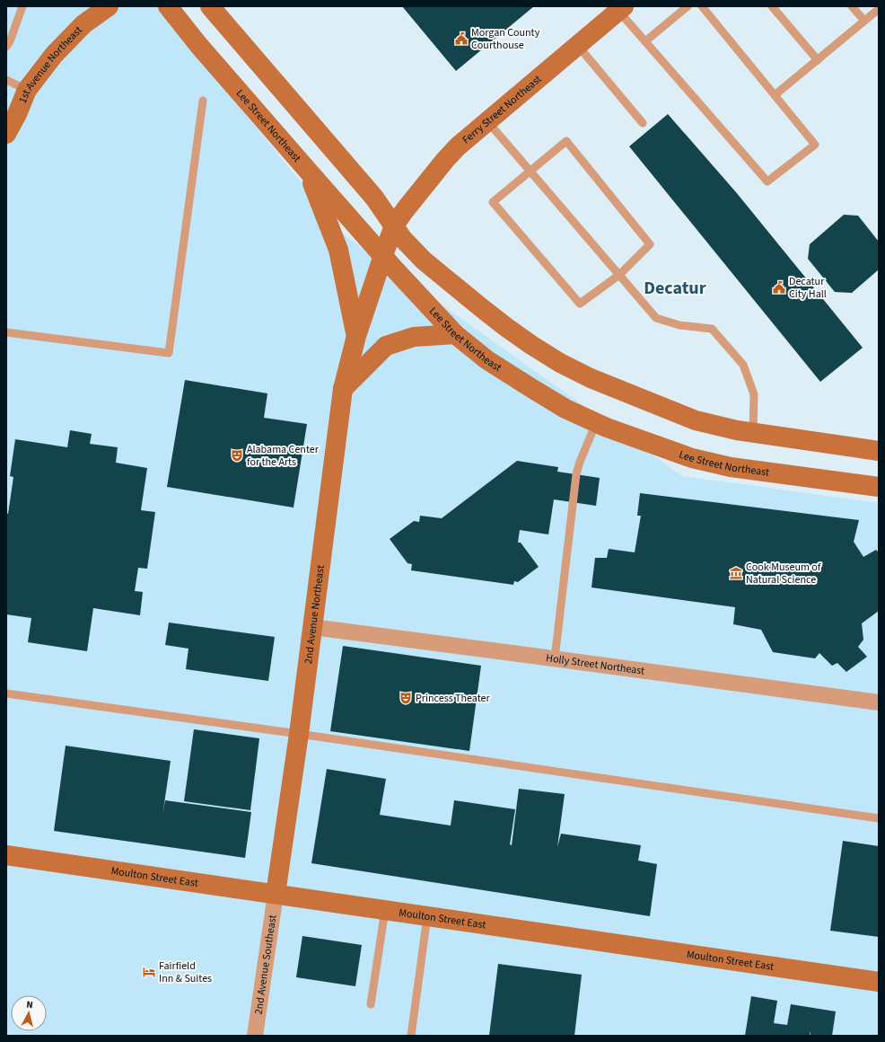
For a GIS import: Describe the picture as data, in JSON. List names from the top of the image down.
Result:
{
  "streets": {
    "street": [
      "1st Avenue Northeast",
      "Ferry Street Northeast",
      "Lee Street Northeast",
      "2nd Avenue Northeast",
      "Holly Street Northeast",
      "Moulton Street East",
      "2nd Avenue Southeast"
    ]
  },
  "crossings": [
    ["Ferry Street Northeast", "Lee Street Northeast"],
    ["2nd Avenue Northeast", "Holly Street Northeast"],
    ["2nd Avenue Northeast", "Moulton Street East"],
    ["2nd Avenue Northeast", "2nd Avenue Southeast"],
    ["Moulton Street East", "2nd Avenue Southeast"]
  ],
  "districts": ["Decatur"],
  "places": {
    "public building": ["Morgan County Courthouse", "Decatur City Hall"],
    "theatre": ["Alabama Center for the Arts", "Princess Theater"],
    "museum": ["Cook Museum of Natural Science"],
    "hotel": ["Fairfield Inn & Suites"]
  },
  "north": "top"
}
